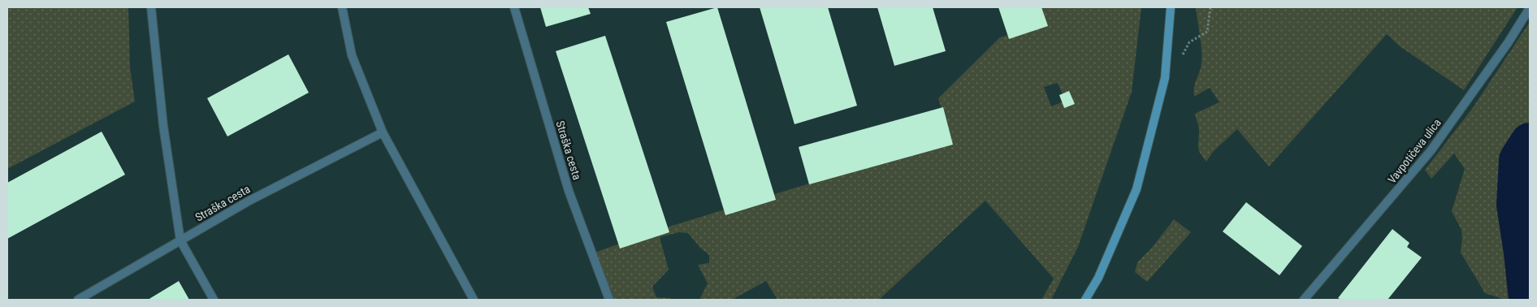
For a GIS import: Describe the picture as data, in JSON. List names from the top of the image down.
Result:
{
  "streets": {
    "street": ["Straška cesta", "Vavpotičeva ulica"]
  }
}
